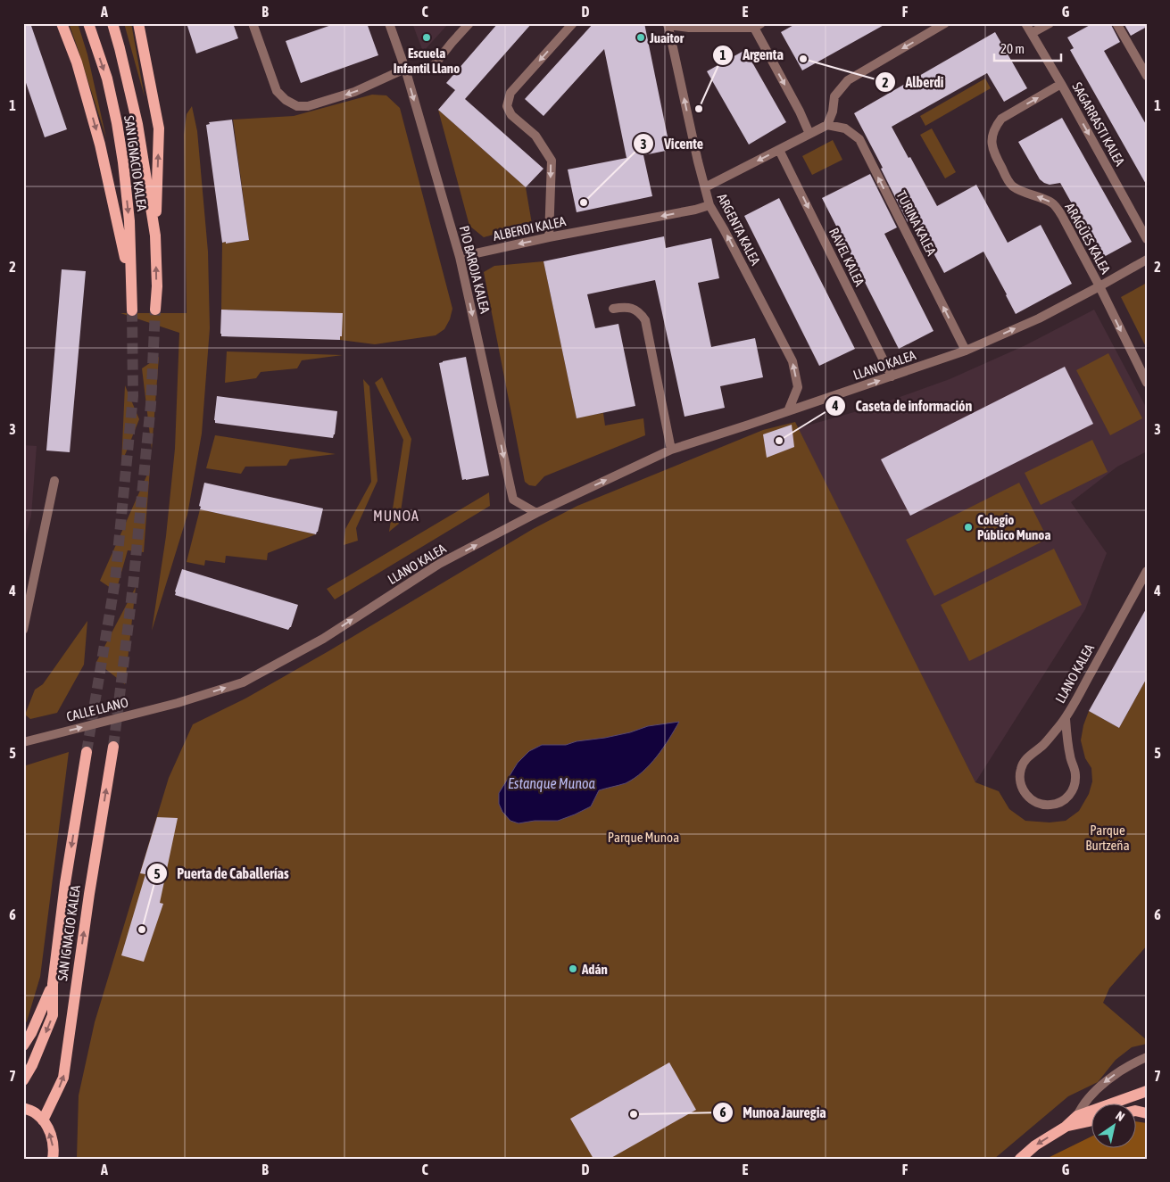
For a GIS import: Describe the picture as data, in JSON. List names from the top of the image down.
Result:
{
  "streets": {
    "main road": ["SAN IGNACIO KALEA"],
    "street": [
      "SAGARRASTI KALEA",
      "TURINA KALEA",
      "ALBERDI KALEA",
      "ARGENTA KALEA",
      "ARAGÜES KALEA",
      "RAVEL KALEA",
      "PIO BAROJA KALEA",
      "LLANO KALEA",
      "CALLE LLANO"
    ]
  },
  "crossings": [
    ["SAGARRASTI KALEA", "ARAGÜES KALEA"],
    ["TURINA KALEA", "LLANO KALEA"],
    ["ALBERDI KALEA", "ARGENTA KALEA"],
    ["ALBERDI KALEA", "PIO BAROJA KALEA"],
    ["ARGENTA KALEA", "LLANO KALEA"],
    ["ARAGÜES KALEA", "LLANO KALEA"],
    ["RAVEL KALEA", "LLANO KALEA"],
    ["PIO BAROJA KALEA", "LLANO KALEA"],
    ["LLANO KALEA", "CALLE LLANO"]
  ],
  "one_way": [
    "SAGARRASTI KALEA",
    "TURINA KALEA",
    "ALBERDI KALEA",
    "ARGENTA KALEA",
    "RAVEL KALEA",
    "PIO BAROJA KALEA",
    "LLANO KALEA",
    "CALLE LLANO"
  ],
  "districts": ["MUNOA"],
  "water": ["Estanque Munoa"],
  "parks": ["Parque Burtzeña", "Parque Munoa"],
  "places": [
    "Escuela Infantil Llano",
    "Juaitor",
    "Alberdi",
    "Argenta",
    "Vicente",
    "Caseta de información",
    "Colegio Público Munoa",
    "Puerta de Caballerías",
    "Adán",
    "Munoa Jauregia"
  ],
  "scale_bar": "20 m",
  "north": "top right",
  "grid": {
    "columns": [
      "A",
      "B",
      "C",
      "D",
      "E",
      "F",
      "G"
    ],
    "rows": [
      "1",
      "2",
      "3",
      "4",
      "5",
      "6",
      "7"
    ]
  }
}
